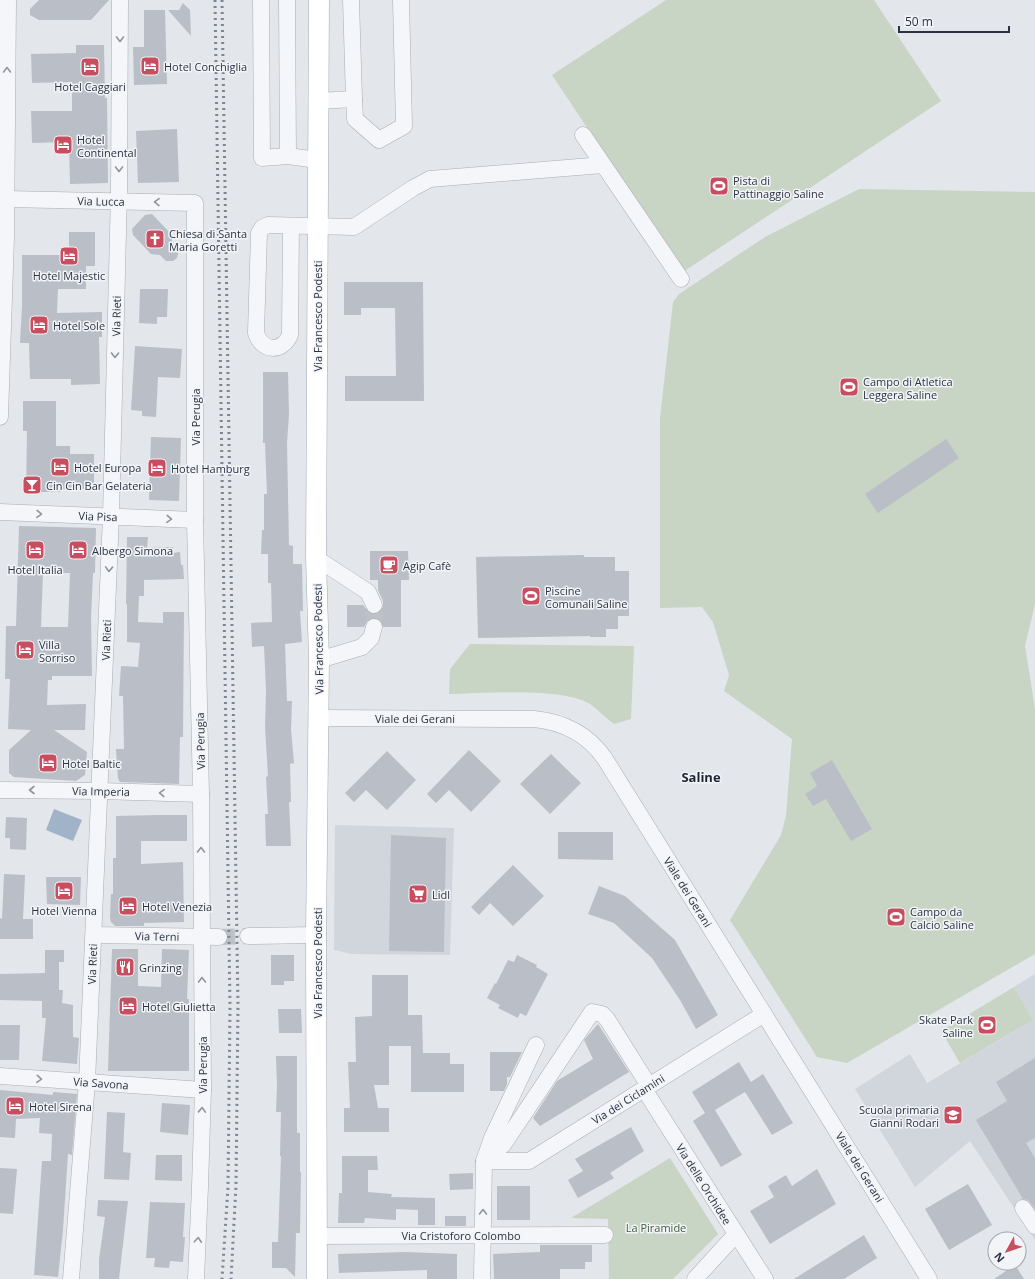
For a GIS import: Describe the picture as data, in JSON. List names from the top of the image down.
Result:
{
  "streets": {
    "main road": ["Via Francesco Podesti"],
    "street": [
      "Via Lucca",
      "Via Rieti",
      "Via Perugia",
      "Via Pisa",
      "Viale dei Gerani",
      "Via Imperia",
      "Via Terni",
      "Via Savona",
      "Via dei Ciclamini",
      "Via delle Orchidee",
      "Via Cristoforo Colombo"
    ]
  },
  "crossings": [
    ["Via Lucca", "Via Rieti"],
    ["Via Lucca", "Via Perugia"],
    ["Via Rieti", "Via Pisa"],
    ["Via Rieti", "Via Imperia"],
    ["Via Rieti", "Via Terni"],
    ["Via Rieti", "Via Savona"],
    ["Via Francesco Podesti", "Viale dei Gerani"],
    ["Via Francesco Podesti", "Via Cristoforo Colombo"],
    ["Via Perugia", "Via Pisa"],
    ["Via Perugia", "Via Imperia"],
    ["Via Perugia", "Via Terni"],
    ["Via Perugia", "Via Savona"],
    ["Viale dei Gerani", "Via dei Ciclamini"],
    ["Via dei Ciclamini", "Via delle Orchidee"]
  ],
  "one_way": [
    "Via Lucca",
    "Via Perugia",
    "Via Pisa",
    "Via Imperia",
    "Via Savona"
  ],
  "districts": ["Saline"],
  "parks": ["La Piramide"],
  "places": {
    "hotel": [
      "Hotel Conchiglia",
      "Hotel Caggiari",
      "Hotel Continental",
      "Hotel Majestic",
      "Hotel Sole",
      "Hotel Europa",
      "Hotel Hamburg",
      "Hotel Italia",
      "Albergo Simona",
      "Villa Sorriso",
      "Hotel Baltic",
      "Hotel Vienna",
      "Hotel Venezia",
      "Hotel Giulietta",
      "Hotel Sirena"
    ],
    "sports": [
      "Pista di Pattinaggio Saline",
      "Campo di Atletica Leggera Saline",
      "Piscine Comunali Saline",
      "Campo da Calcio Saline",
      "Skate Park Saline"
    ],
    "church": ["Chiesa di Santa Maria Goretti"],
    "bar": ["Cin Cin Bar Gelateria"],
    "cafe": ["Agip Cafè"],
    "supermarket": ["Lidl"],
    "restaurant": ["Grinzing"],
    "school or university": ["Scuola primaria Gianni Rodari"]
  },
  "scale_bar": "50 m",
  "north": "bottom left"
}
